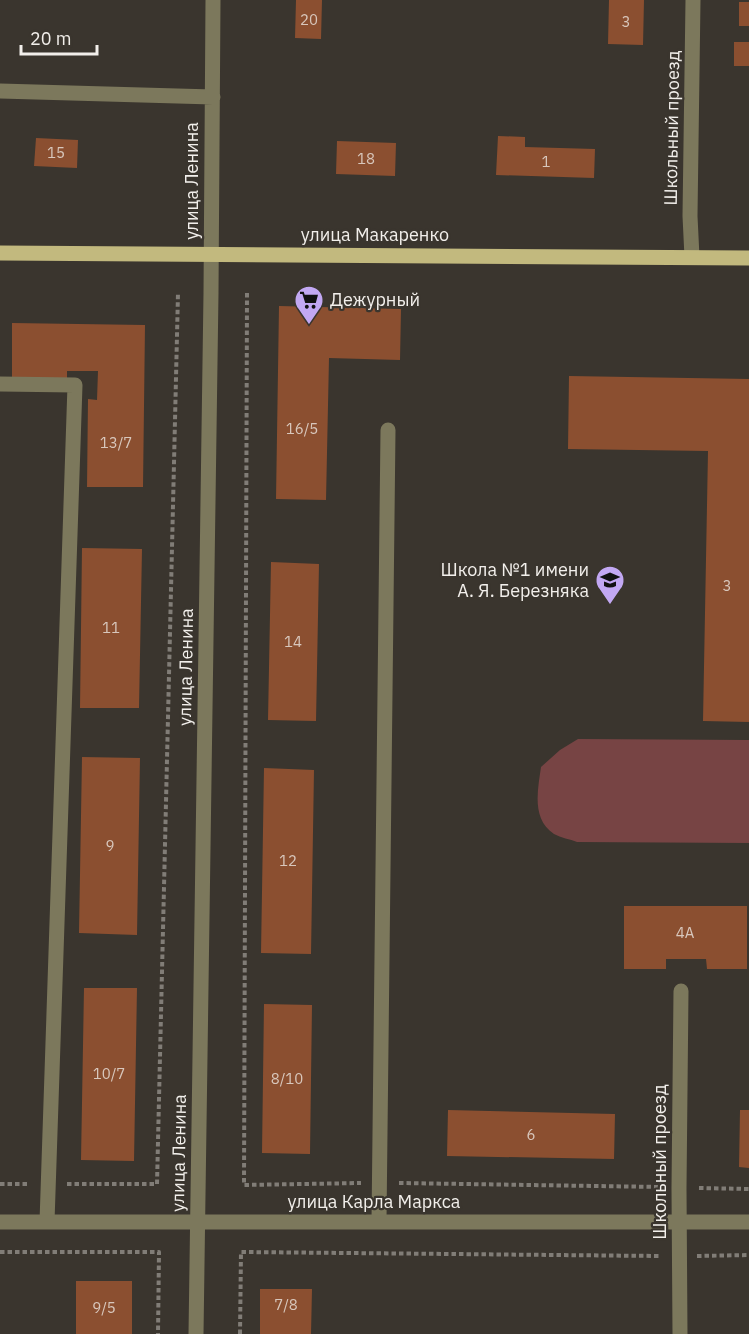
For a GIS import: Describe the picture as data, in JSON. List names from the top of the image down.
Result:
{
  "streets": {
    "main road": ["улица Макаренко"],
    "street": ["Школьный проезд", "улица Ленина", "улица Карла Маркса"]
  },
  "crossings": [
    ["Школьный проезд", "улица Макаренко"],
    ["Школьный проезд", "улица Карла Маркса"],
    ["улица Ленина", "улица Макаренко"],
    ["улица Ленина", "улица Карла Маркса"]
  ],
  "places": {
    "supermarket": ["Дежурный"],
    "school or university": ["Школа №1 имени А. Я. Березняка"]
  },
  "house_numbers": [
    "20",
    "3",
    "15",
    "18",
    "1",
    "16/5",
    "13/7",
    "3",
    "11",
    "14",
    "9",
    "12",
    "4А",
    "10/7",
    "8/10",
    "6",
    "7/8",
    "9/5"
  ],
  "scale_bar": "20 m"
}
